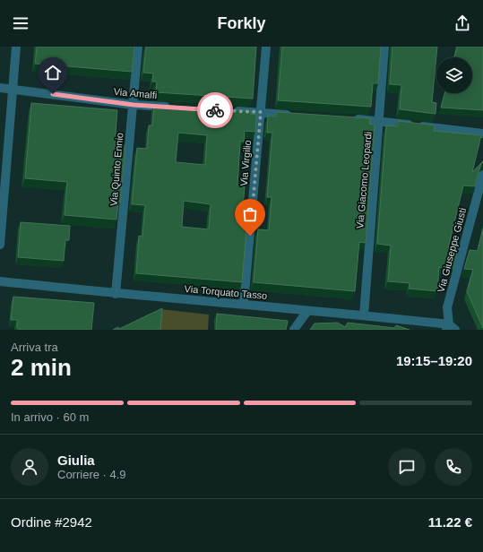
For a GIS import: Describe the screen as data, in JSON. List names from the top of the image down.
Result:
{
  "streets": {
    "street": [
      "Via Amalfi",
      "Via Virgilio",
      "Via Quinto Ennio",
      "Via Giacomo Leopardi",
      "Via Giuseppe Giusti",
      "Via Torquato Tasso"
    ]
  },
  "crossings": [
    ["Via Amalfi", "Via Quinto Ennio"],
    ["Via Virgilio", "Via Torquato Tasso"],
    ["Via Quinto Ennio", "Via Torquato Tasso"],
    ["Via Giacomo Leopardi", "Via Torquato Tasso"],
    ["Via Giuseppe Giusti", "Via Torquato Tasso"]
  ],
  "page": {
    "header": "Forkly",
    "heading": ["2 min", "Arriva tra", "19:15–19:20"],
    "panel": [
      "Giulia",
      "Corriere · 4.9",
      "Ordine #2942",
      "11.22 €"
    ],
    "bar": "In arrivo · 60 m"
  }
}
